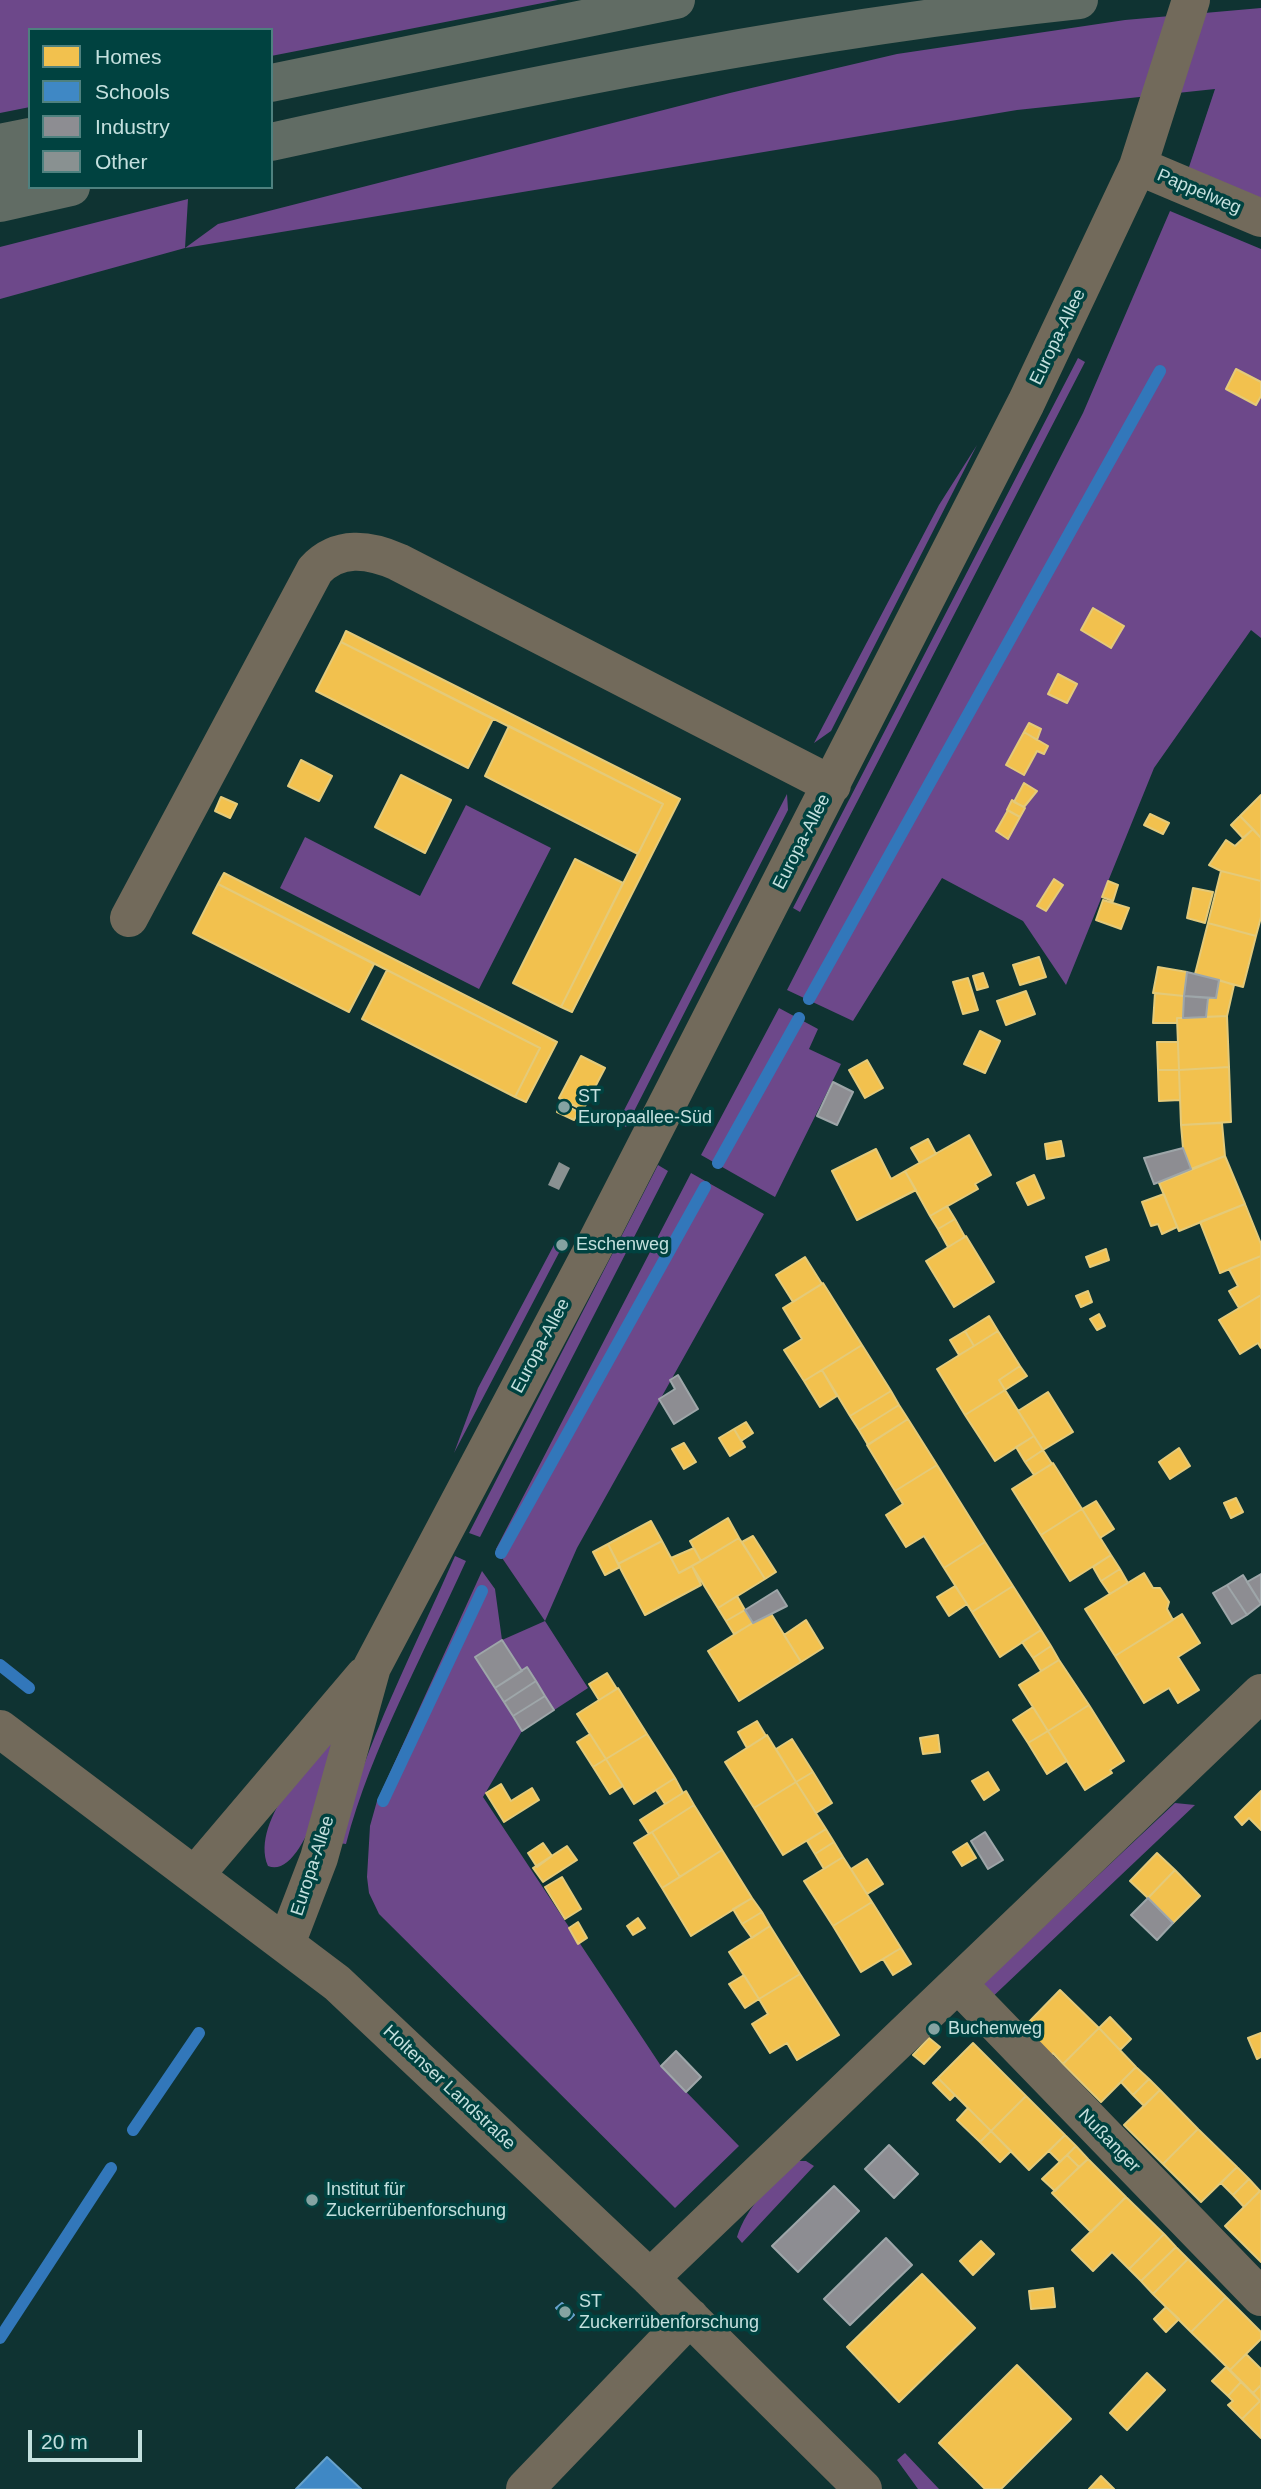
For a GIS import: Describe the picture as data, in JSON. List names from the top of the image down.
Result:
{
  "streets": {
    "street": [
      "Pappelweg",
      "Europa-Allee",
      "Holtenser Landstraße",
      "Nußanger"
    ]
  },
  "crossings": [
    ["Pappelweg", "Europa-Allee"],
    ["Europa-Allee", "Holtenser Landstraße"]
  ],
  "places": [
    "ST Europaallee-Süd",
    "Eschenweg",
    "Buchenweg",
    "Institut für Zuckerrübenforschung",
    "ST Zuckerrübenforschung"
  ],
  "legend": [
    "Homes",
    "Schools",
    "Industry",
    "Other"
  ],
  "scale_bar": "20 m"
}
